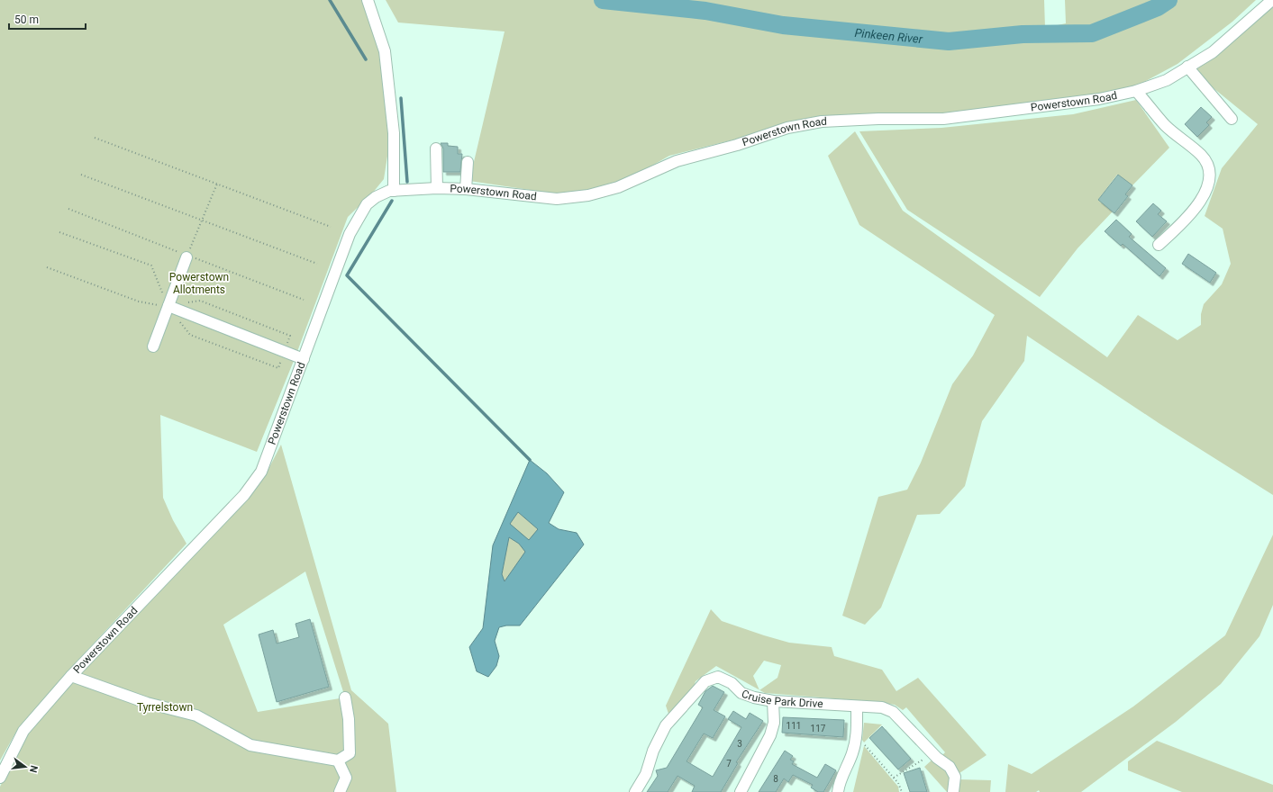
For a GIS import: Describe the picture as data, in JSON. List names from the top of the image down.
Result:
{
  "streets": {
    "street": ["Powerstown Road", "Cruise Park Drive"]
  },
  "water": ["Pinkeen River"],
  "parks": ["Powerstown Allotments", "Tyrrelstown"],
  "house_numbers": [
    "111",
    "117",
    "3",
    "7",
    "8"
  ],
  "scale_bar": "50 m",
  "north": "right"
}
